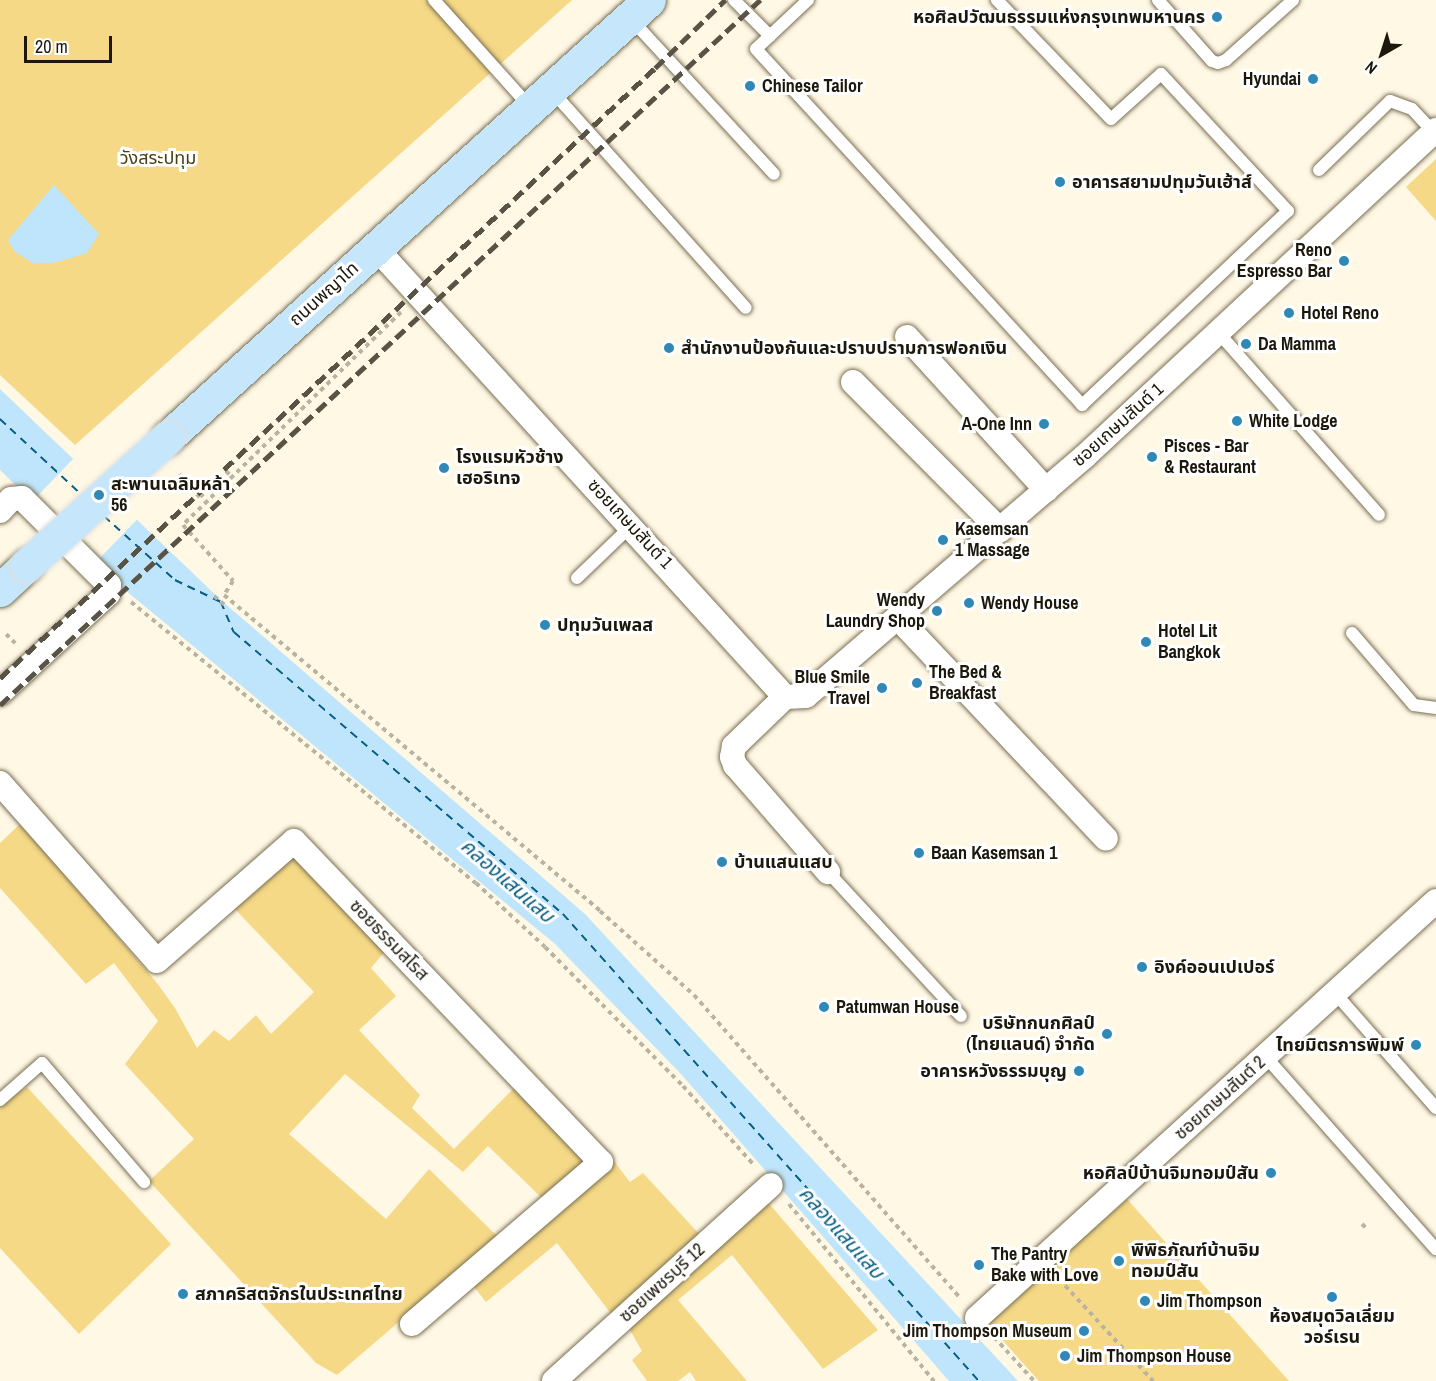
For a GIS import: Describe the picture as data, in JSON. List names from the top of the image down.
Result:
{
  "streets": {
    "main road": ["ถนนพญาไท"],
    "street": [
      "ซอยเกษมสันต์ 1",
      "ซอยธรรมสโรส",
      "ซอยเกษมสันต์ 2",
      "ซอยเพชรบุรี 12"
    ]
  },
  "crossings": [
    ["ถนนพญาไท", "ซอยเกษมสันต์ 1"]
  ],
  "water": ["คลองแสนแสบ"],
  "parks": ["วังสระปทุม"],
  "places": [
    "หอศิลปวัฒนธรรมแห่งกรุงเทพมหานคร",
    "Hyundai",
    "Chinese Tailor",
    "อาคารสยามปทุมวันเฮ้าส์",
    "Reno Espresso Bar",
    "Hotel Reno",
    "Da Mamma",
    "สำนักงานป้องกันและปราบปรามการฟอกเงิน",
    "White Lodge",
    "A-One Inn",
    "Pisces - Bar & Restaurant",
    "โรงแรมหัวช้าง เฮอริเทจ",
    "สะพานเฉลิมหล้า 56",
    "Kasemsan 1 Massage",
    "Wendy House",
    "Wendy Laundry Shop",
    "ปทุมวันเพลส",
    "Hotel Lit Bangkok",
    "The Bed & Breakfast",
    "Blue Smile Travel",
    "Baan Kasemsan 1",
    "บ้านแสนแสบ",
    "อิงค์ออนเปเปอร์",
    "Patumwan House",
    "บริษัทกนกศิลป์ (ไทยแลนด์) จำกัด",
    "ไทยมิตรการพิมพ์",
    "อาคารหวังธรรมบุญ",
    "หอศิลป์บ้านจิมทอมป์สัน",
    "พิพิธภัณฑ์บ้านจิม ทอมป์สัน",
    "The Pantry Bake with Love",
    "สภาคริสตจักรในประเทศไทย",
    "ห้องสมุดวิลเลี่ยม วอร์เรน",
    "Jim Thompson",
    "Jim Thompson Museum",
    "Jim Thompson House"
  ],
  "scale_bar": "20 m",
  "north": "bottom left"
}
